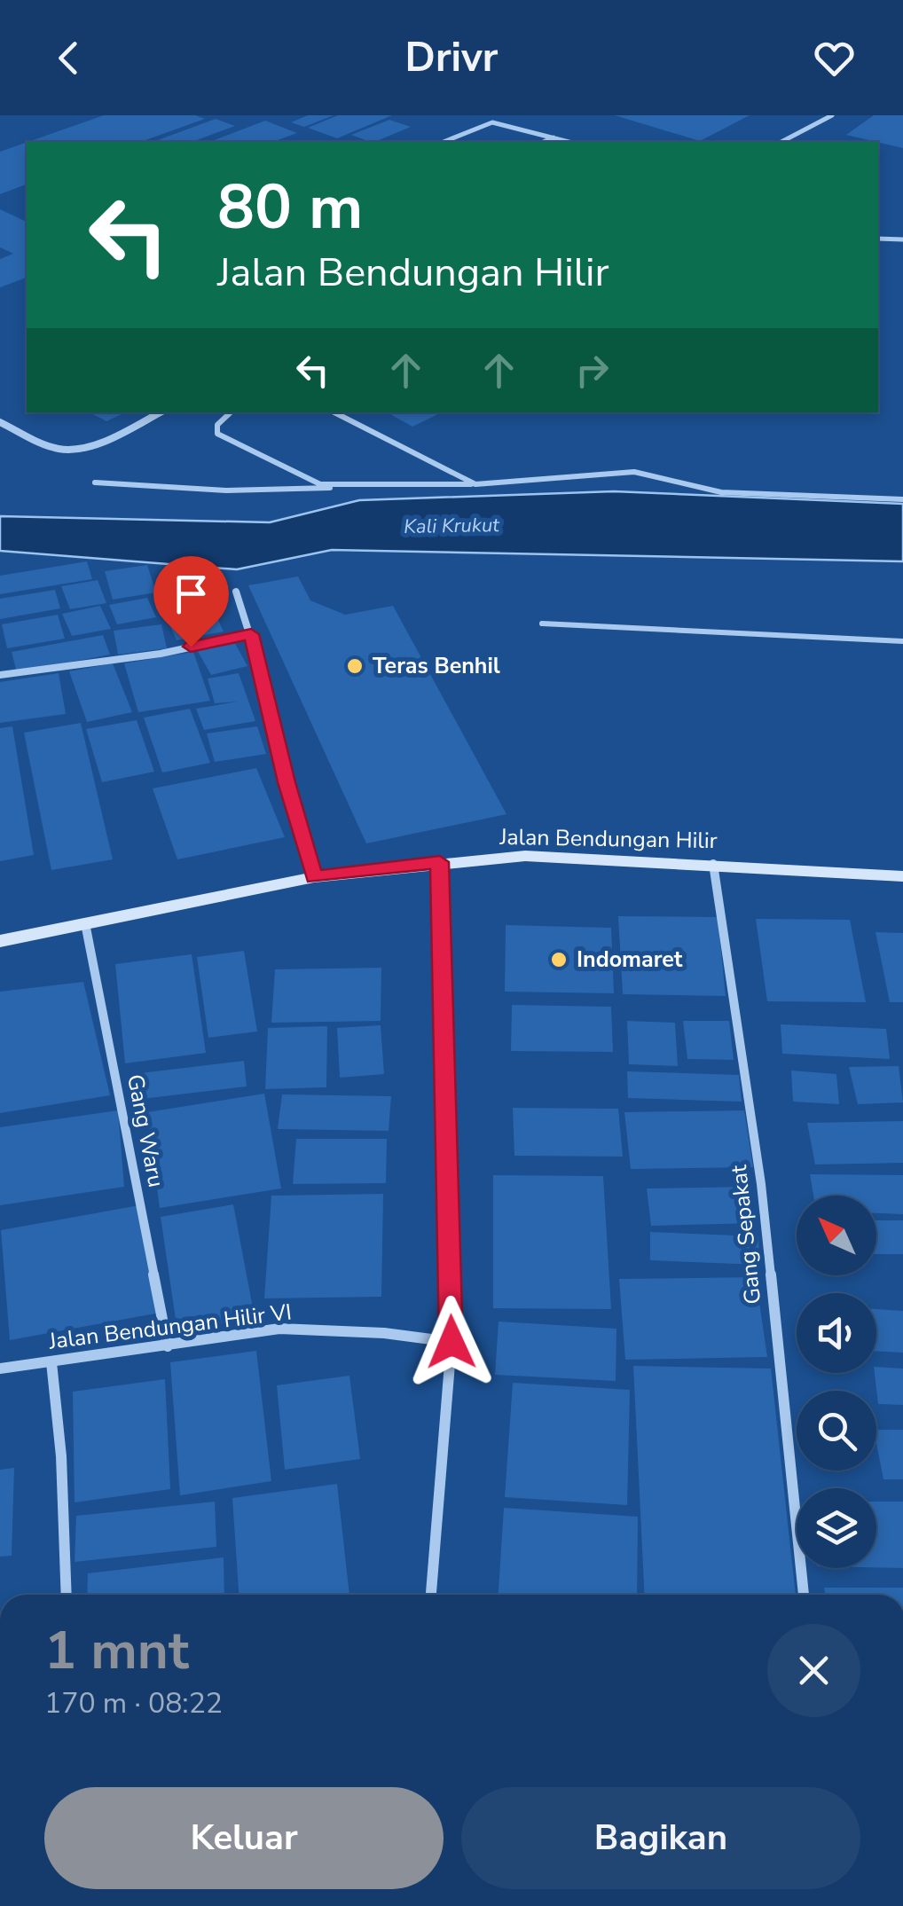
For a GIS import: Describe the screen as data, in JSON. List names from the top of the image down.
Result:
{
  "streets": {
    "street": [
      "Jalan Bendungan Hilir",
      "Gang Waru",
      "Gang Sepakat",
      "Jalan Bendungan Hilir VI"
    ]
  },
  "crossings": [
    ["Jalan Bendungan Hilir", "Gang Waru"],
    ["Jalan Bendungan Hilir", "Gang Sepakat"],
    ["Gang Waru", "Jalan Bendungan Hilir VI"]
  ],
  "water": ["Kali Krukut"],
  "places": ["Teras Benhil", "Indomaret"],
  "north": "top left",
  "page": {
    "header": "Drivr",
    "turn": ["80 m", "Jalan Bendungan Hilir"],
    "heading": ["1 mnt", "170 m · 08:22"],
    "buttons": ["Keluar", "Bagikan"]
  }
}
